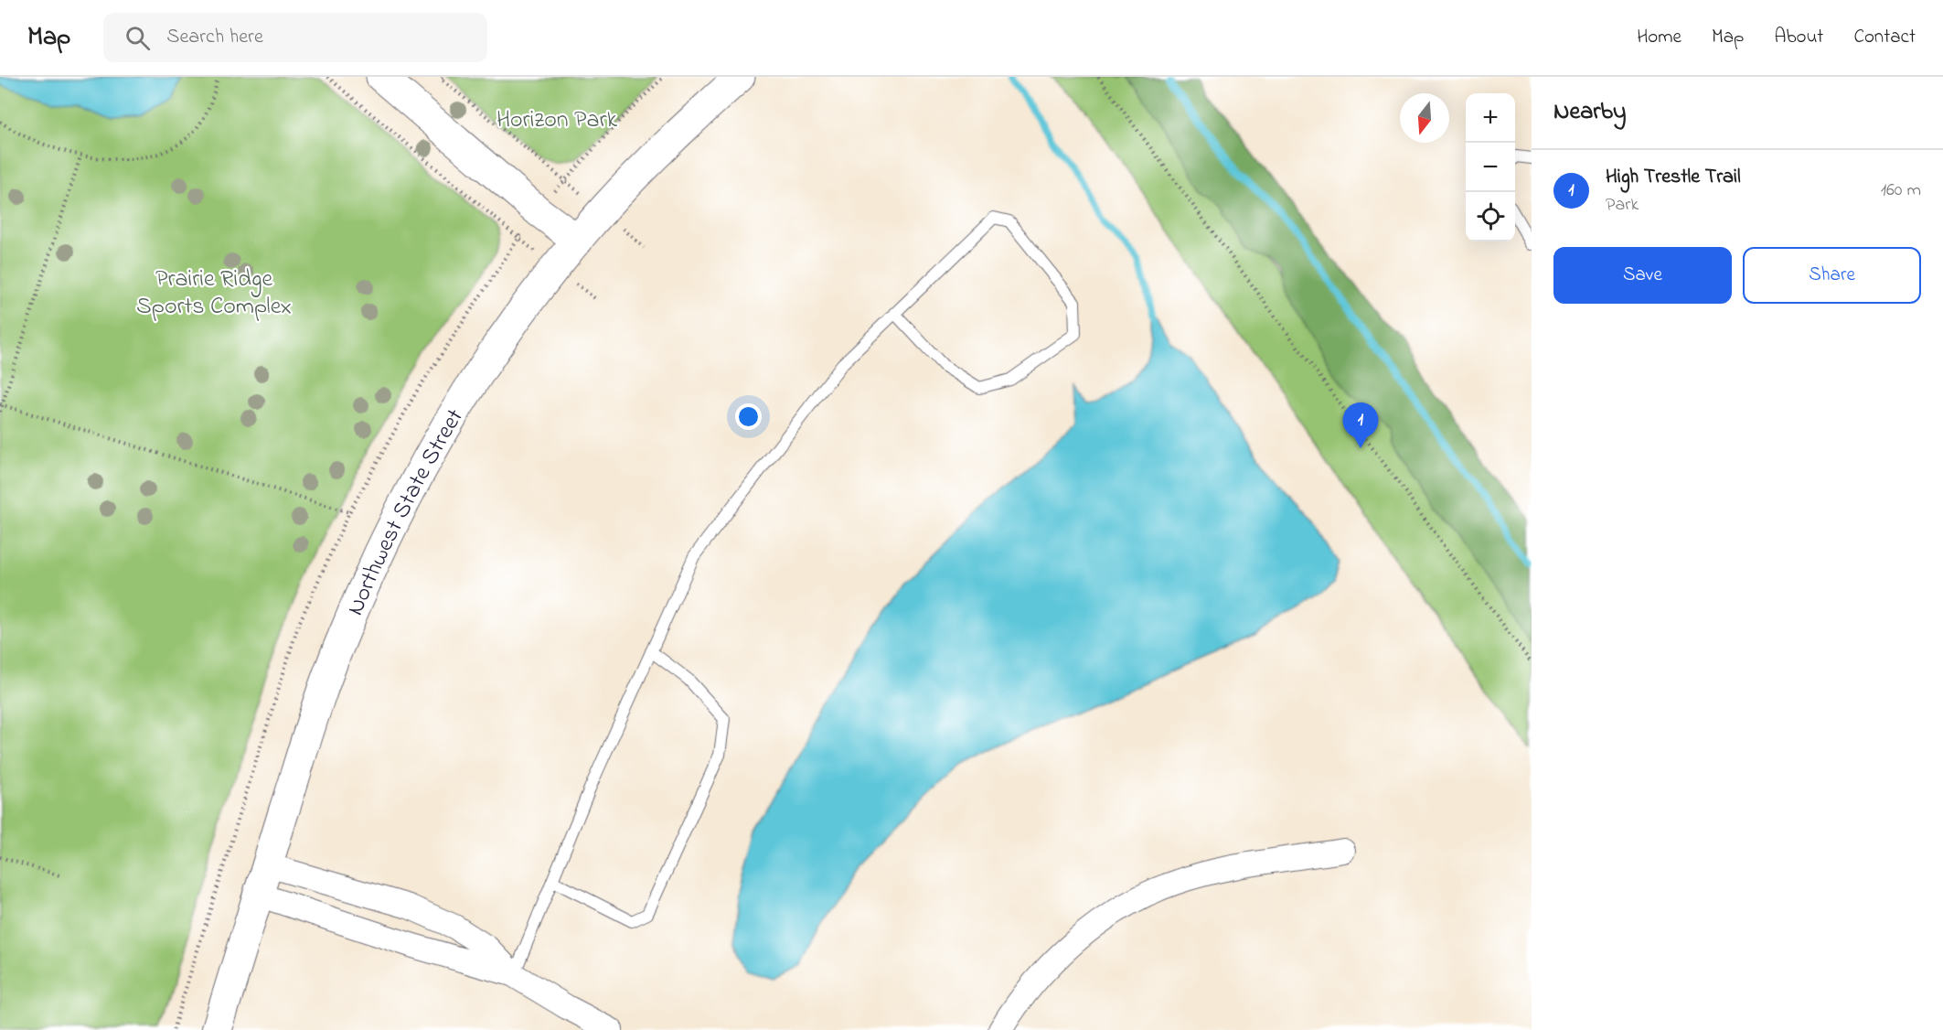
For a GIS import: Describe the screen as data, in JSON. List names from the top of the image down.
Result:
{
  "streets": {
    "main road": ["Northwest State Street"]
  },
  "parks": ["Horizon Park", "Prairie Ridge Sports Complex"],
  "north": "bottom",
  "page": {
    "header": "Map",
    "search": "Search here",
    "nav": [
      "Home",
      "Map",
      "About",
      "Contact"
    ],
    "heading": "Nearby",
    "map_buttons": ["+", "−"],
    "list": [
      {
        "mark": "1",
        "name": "High Trestle Trail",
        "note": "Park",
        "value": "160 m"
      }
    ],
    "buttons": ["Save", "Share"],
    "pins": "1"
  }
}
